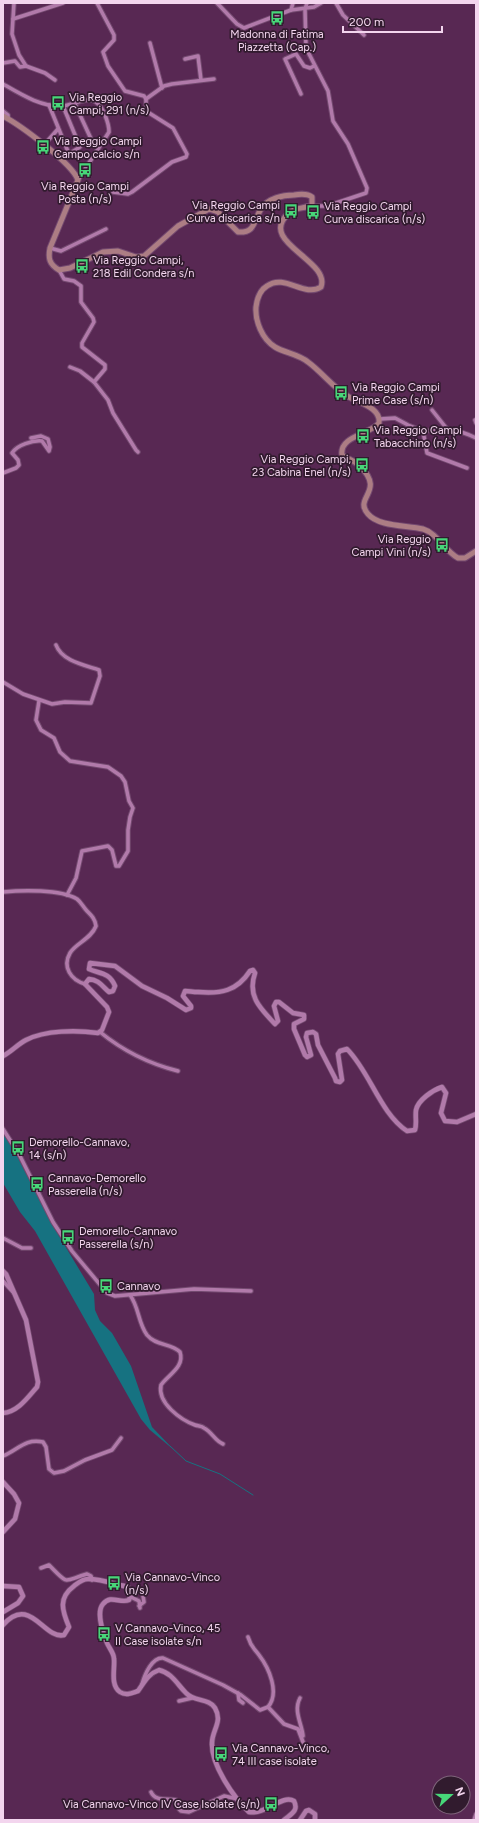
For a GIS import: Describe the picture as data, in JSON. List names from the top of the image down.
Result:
{
  "places": {
    "bus stop": [
      "Madonna di Fatima Piazzetta (Cap.)",
      "Via Reggio Campi, 291 (n/s)",
      "Via Reggio Campi Campo calcio s/n",
      "Via Reggio Campi Posta (n/s)",
      "Via Reggio Campi Curva discarica s/n",
      "Via Reggio Campi Curva discarica (n/s)",
      "Via Reggio Campi, 218 Edil Condera s/n",
      "Via Reggio Campi Prime Case (s/n)",
      "Via Reggio Campi Tabacchino (n/s)",
      "Via Reggio Campi, 23 Cabina Enel (n/s)",
      "Via Reggio Campi Vini (n/s)",
      "Demorello-Cannavo, 14 (s/n)",
      "Cannavo-Demorello Passerella (n/s)",
      "Demorello-Cannavo Passerella (s/n)",
      "Cannavo",
      "Via Cannavo-Vinco (n/s)",
      "V Cannavo-Vinco, 45 II Case isolate s/n",
      "Via Cannavo-Vinco, 74 III case isolate",
      "Via Cannavo-Vinco IV Case Isolate (s/n)"
    ]
  },
  "scale_bar": "200 m",
  "north": "right"
}
